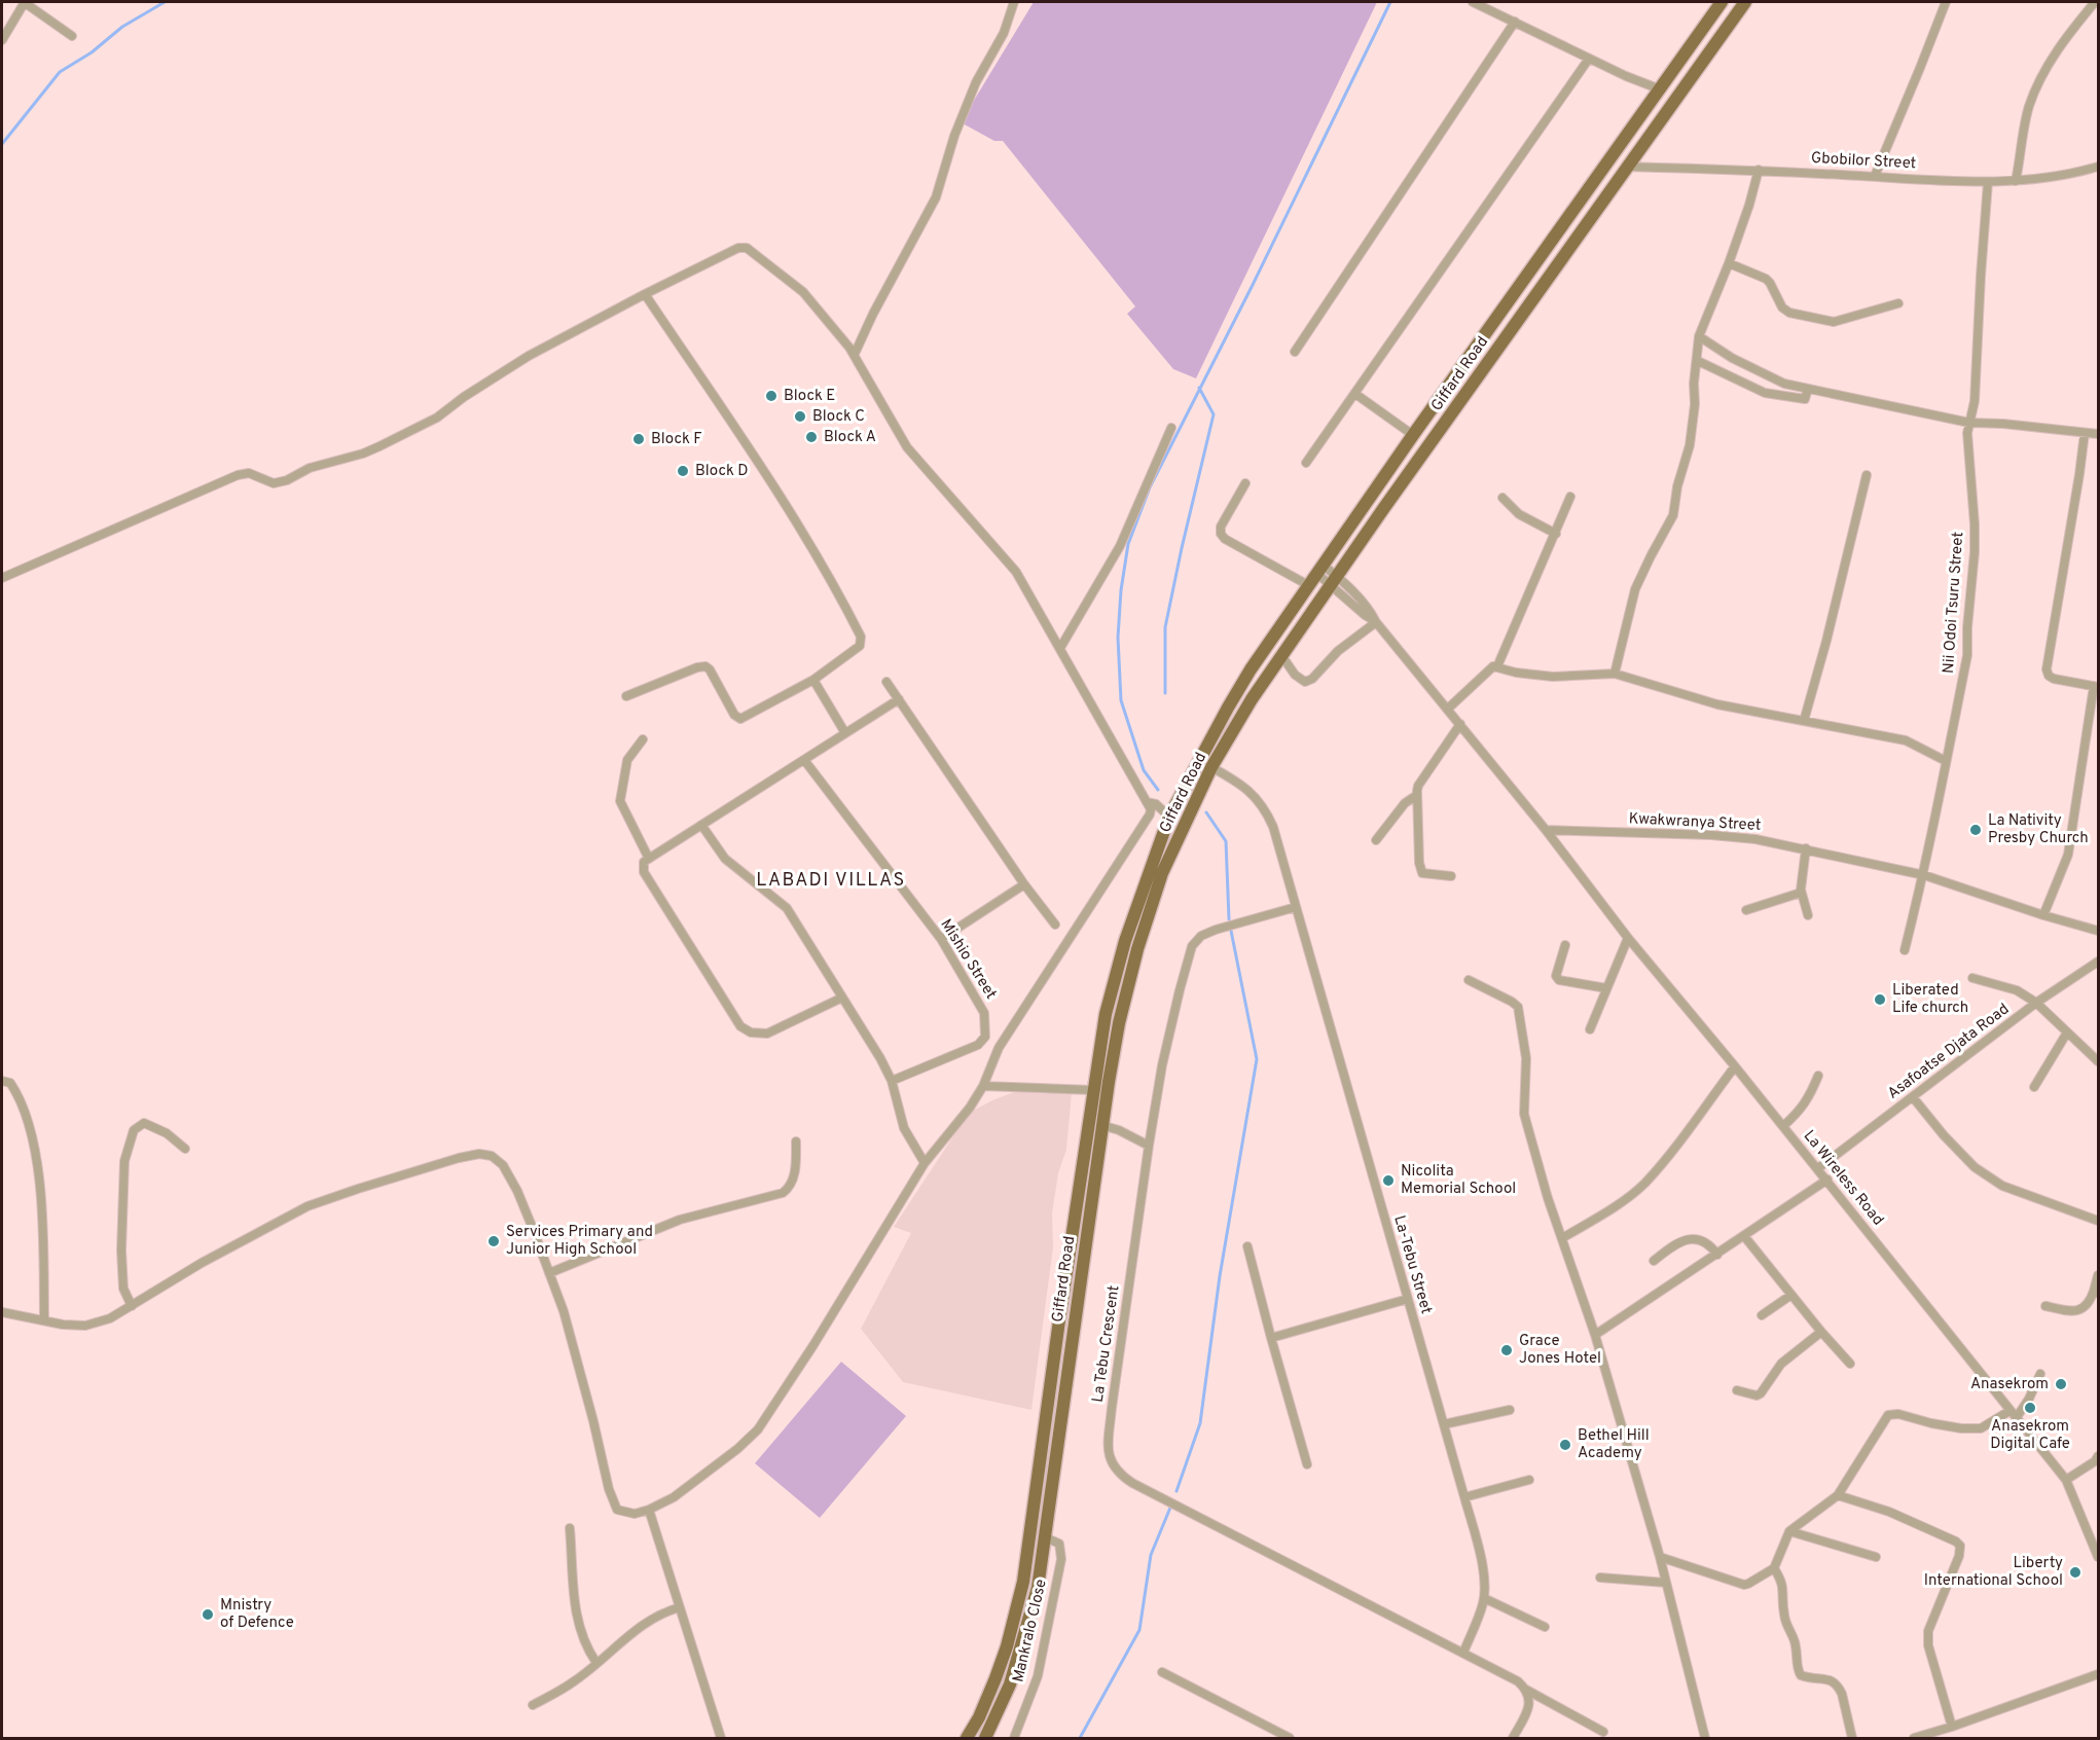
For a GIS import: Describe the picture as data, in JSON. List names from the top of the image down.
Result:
{
  "streets": {
    "main road": ["Giffard Road"],
    "street": [
      "Gbobilor Street",
      "Nii Odoi Tsuru Street",
      "Kwakwranya Street",
      "Mishio Street",
      "Asafoatse Djata Road",
      "La Wireless Road",
      "La-Tebu Street",
      "La Tebu Crescent",
      "Mankralo Close"
    ]
  },
  "crossings": [
    ["Gbobilor Street", "Giffard Road"],
    ["Gbobilor Street", "Nii Odoi Tsuru Street"],
    ["Giffard Road", "La-Tebu Street"],
    ["Giffard Road", "Mankralo Close"],
    ["Nii Odoi Tsuru Street", "Kwakwranya Street"],
    ["Kwakwranya Street", "La Wireless Road"],
    ["Asafoatse Djata Road", "La Wireless Road"],
    ["La-Tebu Street", "La Tebu Crescent"]
  ],
  "districts": ["LABADI VILLAS"],
  "places": [
    "Block E",
    "Block C",
    "Block A",
    "Block F",
    "Block D",
    "La Nativity Presby Church",
    "Liberated Life church",
    "Nicolita Memorial School",
    "Services Primary and Junior High School",
    "Grace Jones Hotel",
    "Anasekrom",
    "Anasekrom Digital Cafe",
    "Bethel Hill Academy",
    "Liberty International School",
    "Mnistry of Defence"
  ]
}
